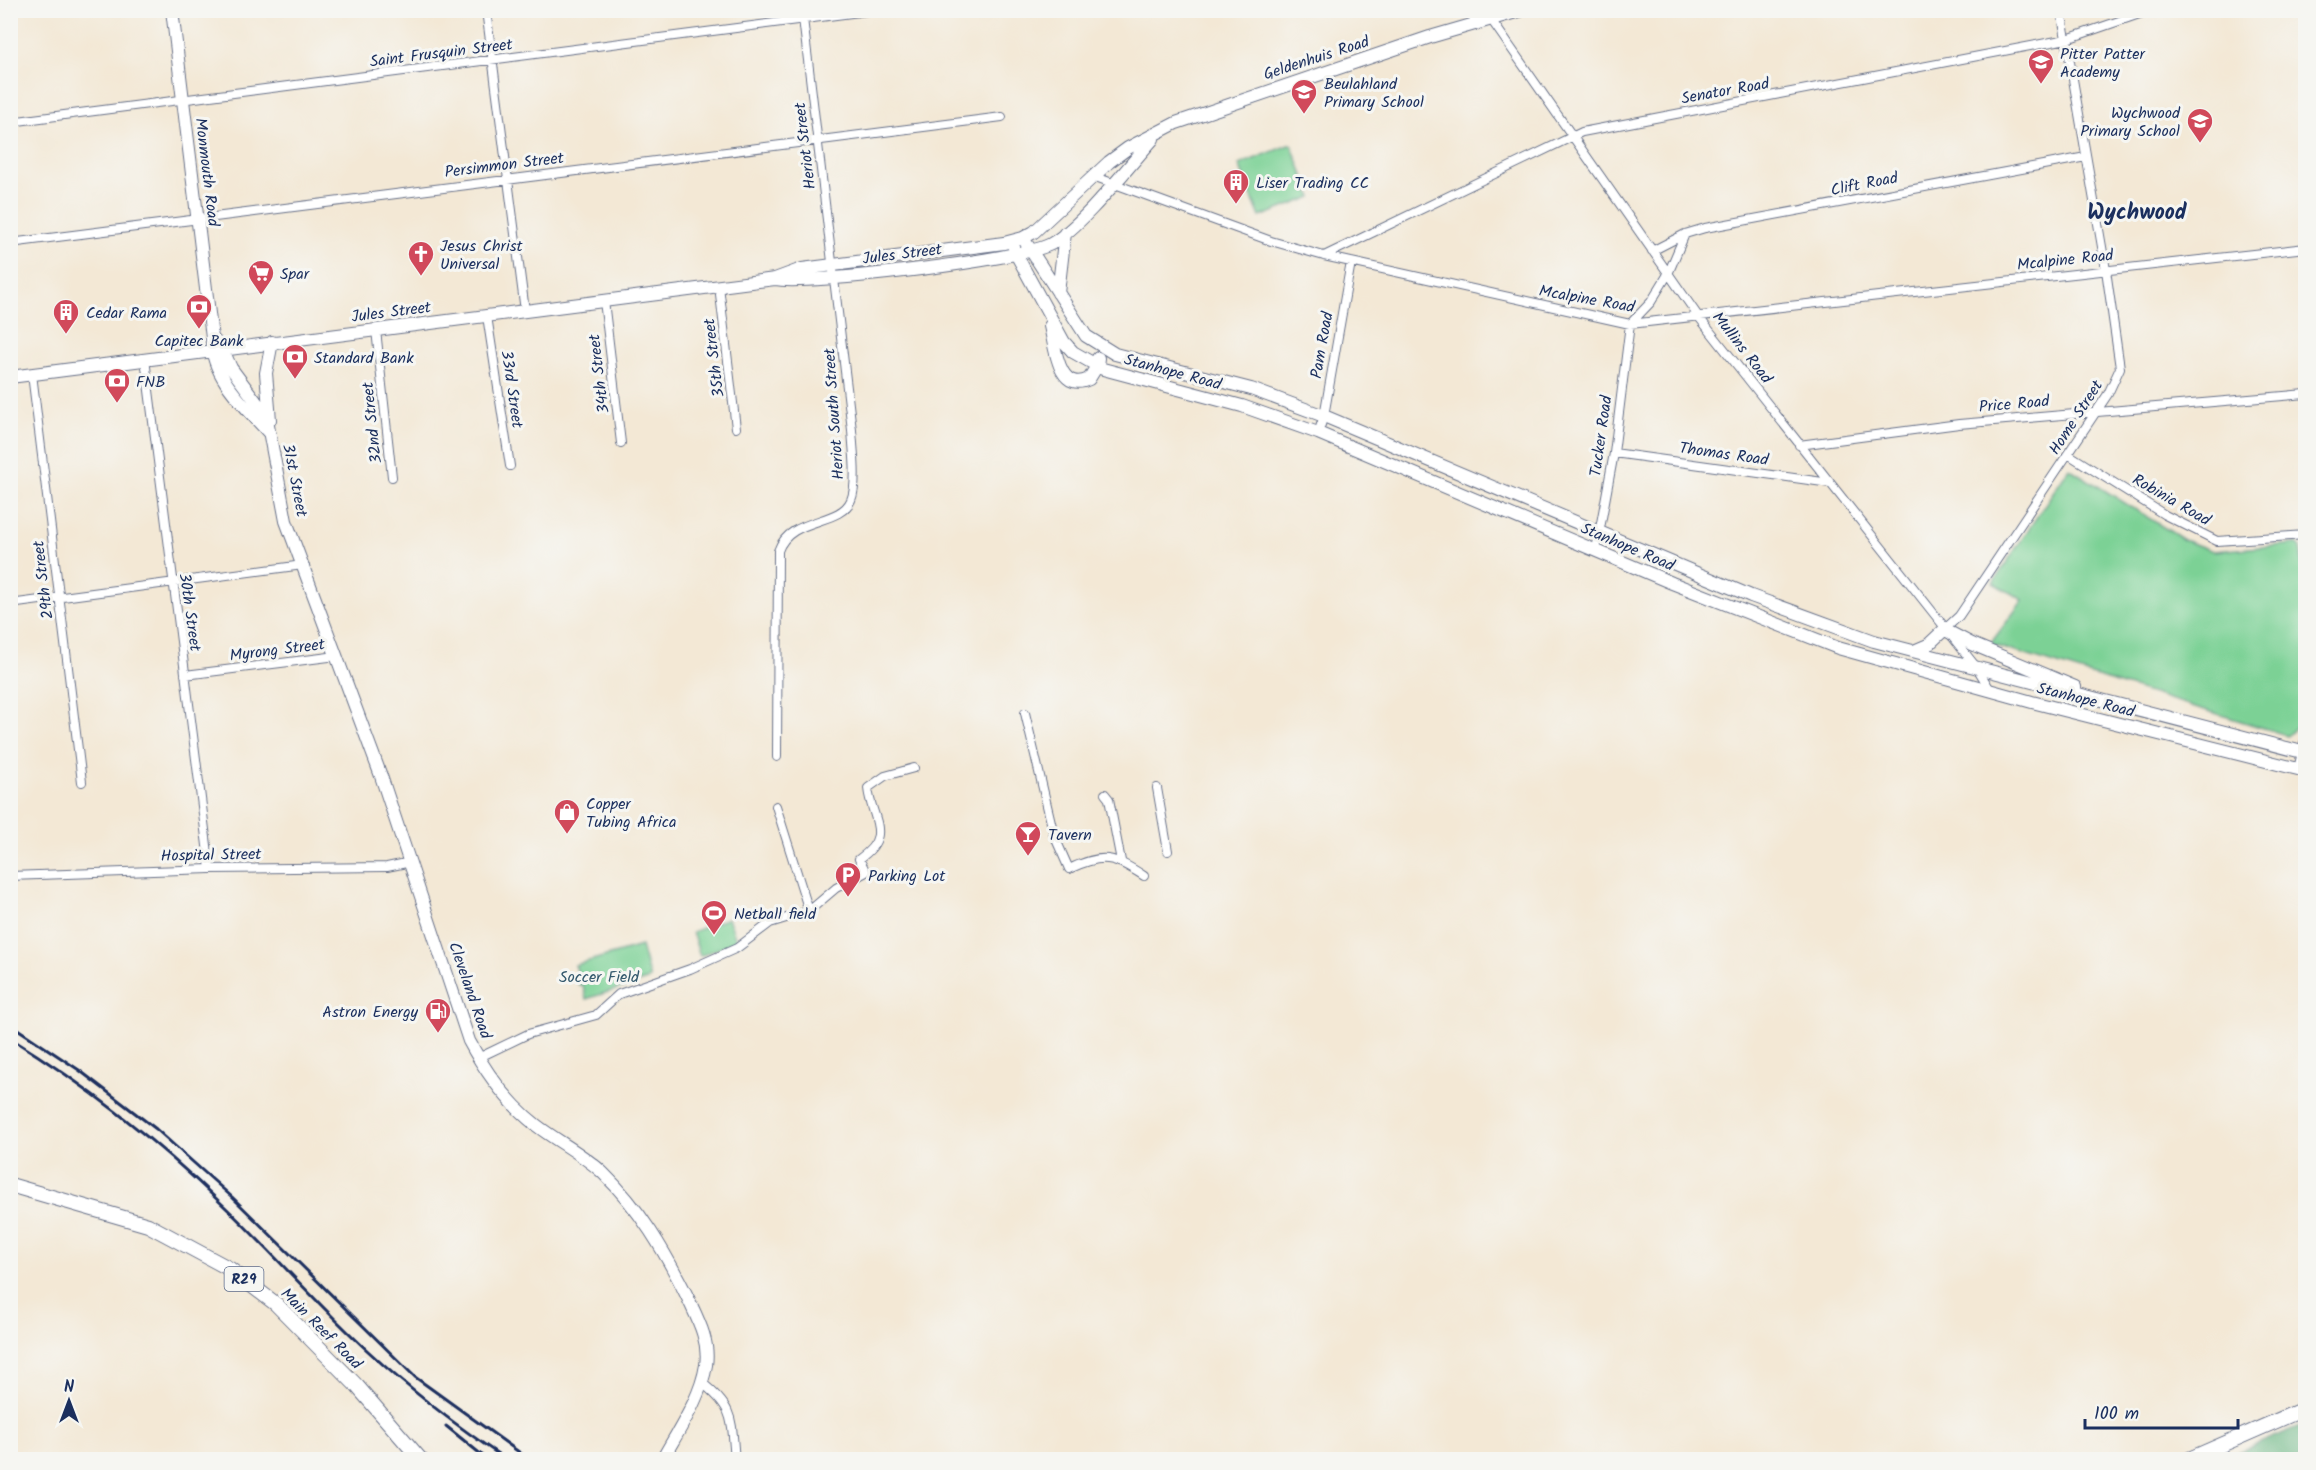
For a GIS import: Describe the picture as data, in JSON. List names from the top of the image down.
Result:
{
  "streets": {
    "main road": [
      "Geldenhuis Road",
      "Monmouth Road",
      "Jules Street",
      "Stanhope Road",
      "31st Street",
      "Cleveland Road",
      "R29",
      "Main Reef Road"
    ],
    "street": [
      "Saint Frusquin Street",
      "Senator Road",
      "Heriot Street",
      "Persimmon Street",
      "Clift Road",
      "Mcalpine Road",
      "Pam Road",
      "Mullins Road",
      "35th Street",
      "34th Street",
      "33rd Street",
      "Price Road",
      "Heriot South Street",
      "Home Street",
      "32nd Street",
      "Tucker Road",
      "Thomas Road",
      "Robinia Road",
      "29th Street",
      "30th Street",
      "Myrong Street",
      "Hospital Street"
    ]
  },
  "crossings": [
    ["Saint Frusquin Street", "Heriot Street"],
    ["Saint Frusquin Street", "Monmouth Road"],
    ["Geldenhuis Road", "Jules Street"],
    ["Geldenhuis Road", "Mcalpine Road"],
    ["Geldenhuis Road", "Mullins Road"],
    ["Geldenhuis Road", "Stanhope Road"],
    ["Senator Road", "Mcalpine Road"],
    ["Senator Road", "Mullins Road"],
    ["Senator Road", "Home Street"],
    ["Heriot Street", "Persimmon Street"],
    ["Heriot Street", "Jules Street"],
    ["Heriot Street", "Heriot South Street"],
    ["Persimmon Street", "Monmouth Road"],
    ["Monmouth Road", "Jules Street"],
    ["Monmouth Road", "31st Street"],
    ["Clift Road", "Mullins Road"],
    ["Clift Road", "Home Street"],
    ["Jules Street", "35th Street"],
    ["Jules Street", "Stanhope Road"],
    ["Jules Street", "34th Street"],
    ["Jules Street", "33rd Street"],
    ["Jules Street", "Heriot South Street"],
    ["Jules Street", "32nd Street"],
    ["Jules Street", "31st Street"],
    ["Jules Street", "29th Street"],
    ["Jules Street", "30th Street"],
    ["Mcalpine Road", "Pam Road"],
    ["Mcalpine Road", "Mullins Road"],
    ["Mcalpine Road", "Home Street"],
    ["Mcalpine Road", "Tucker Road"],
    ["Pam Road", "Stanhope Road"],
    ["Mullins Road", "Stanhope Road"],
    ["Mullins Road", "Price Road"],
    ["Mullins Road", "Home Street"],
    ["Mullins Road", "Thomas Road"],
    ["Stanhope Road", "Tucker Road"],
    ["Price Road", "Home Street"],
    ["Home Street", "Robinia Road"],
    ["Tucker Road", "Thomas Road"],
    ["31st Street", "Cleveland Road"],
    ["30th Street", "Myrong Street"],
    ["30th Street", "Hospital Street"],
    ["Myrong Street", "Cleveland Road"],
    ["Hospital Street", "Cleveland Road"]
  ],
  "districts": ["Wychwood"],
  "parks": ["Soccer Field"],
  "places": {
    "school or university": ["Pitter Patter Academy", "Beulahland Primary School", "Wychwood Primary School"],
    "building": ["Liser Trading CC", "Cedar Rama"],
    "church": ["Jesus Christ Universal"],
    "supermarket": ["Spar"],
    "bank": ["Capitec Bank", "Standard Bank", "FNB"],
    "shop": ["Copper Tubing Africa"],
    "bar": ["Tavern"],
    "parking": ["Parking Lot"],
    "sports": ["Netball field"],
    "fuel station": ["Astron Energy"]
  },
  "scale_bar": "100 m",
  "north": "top"
}
